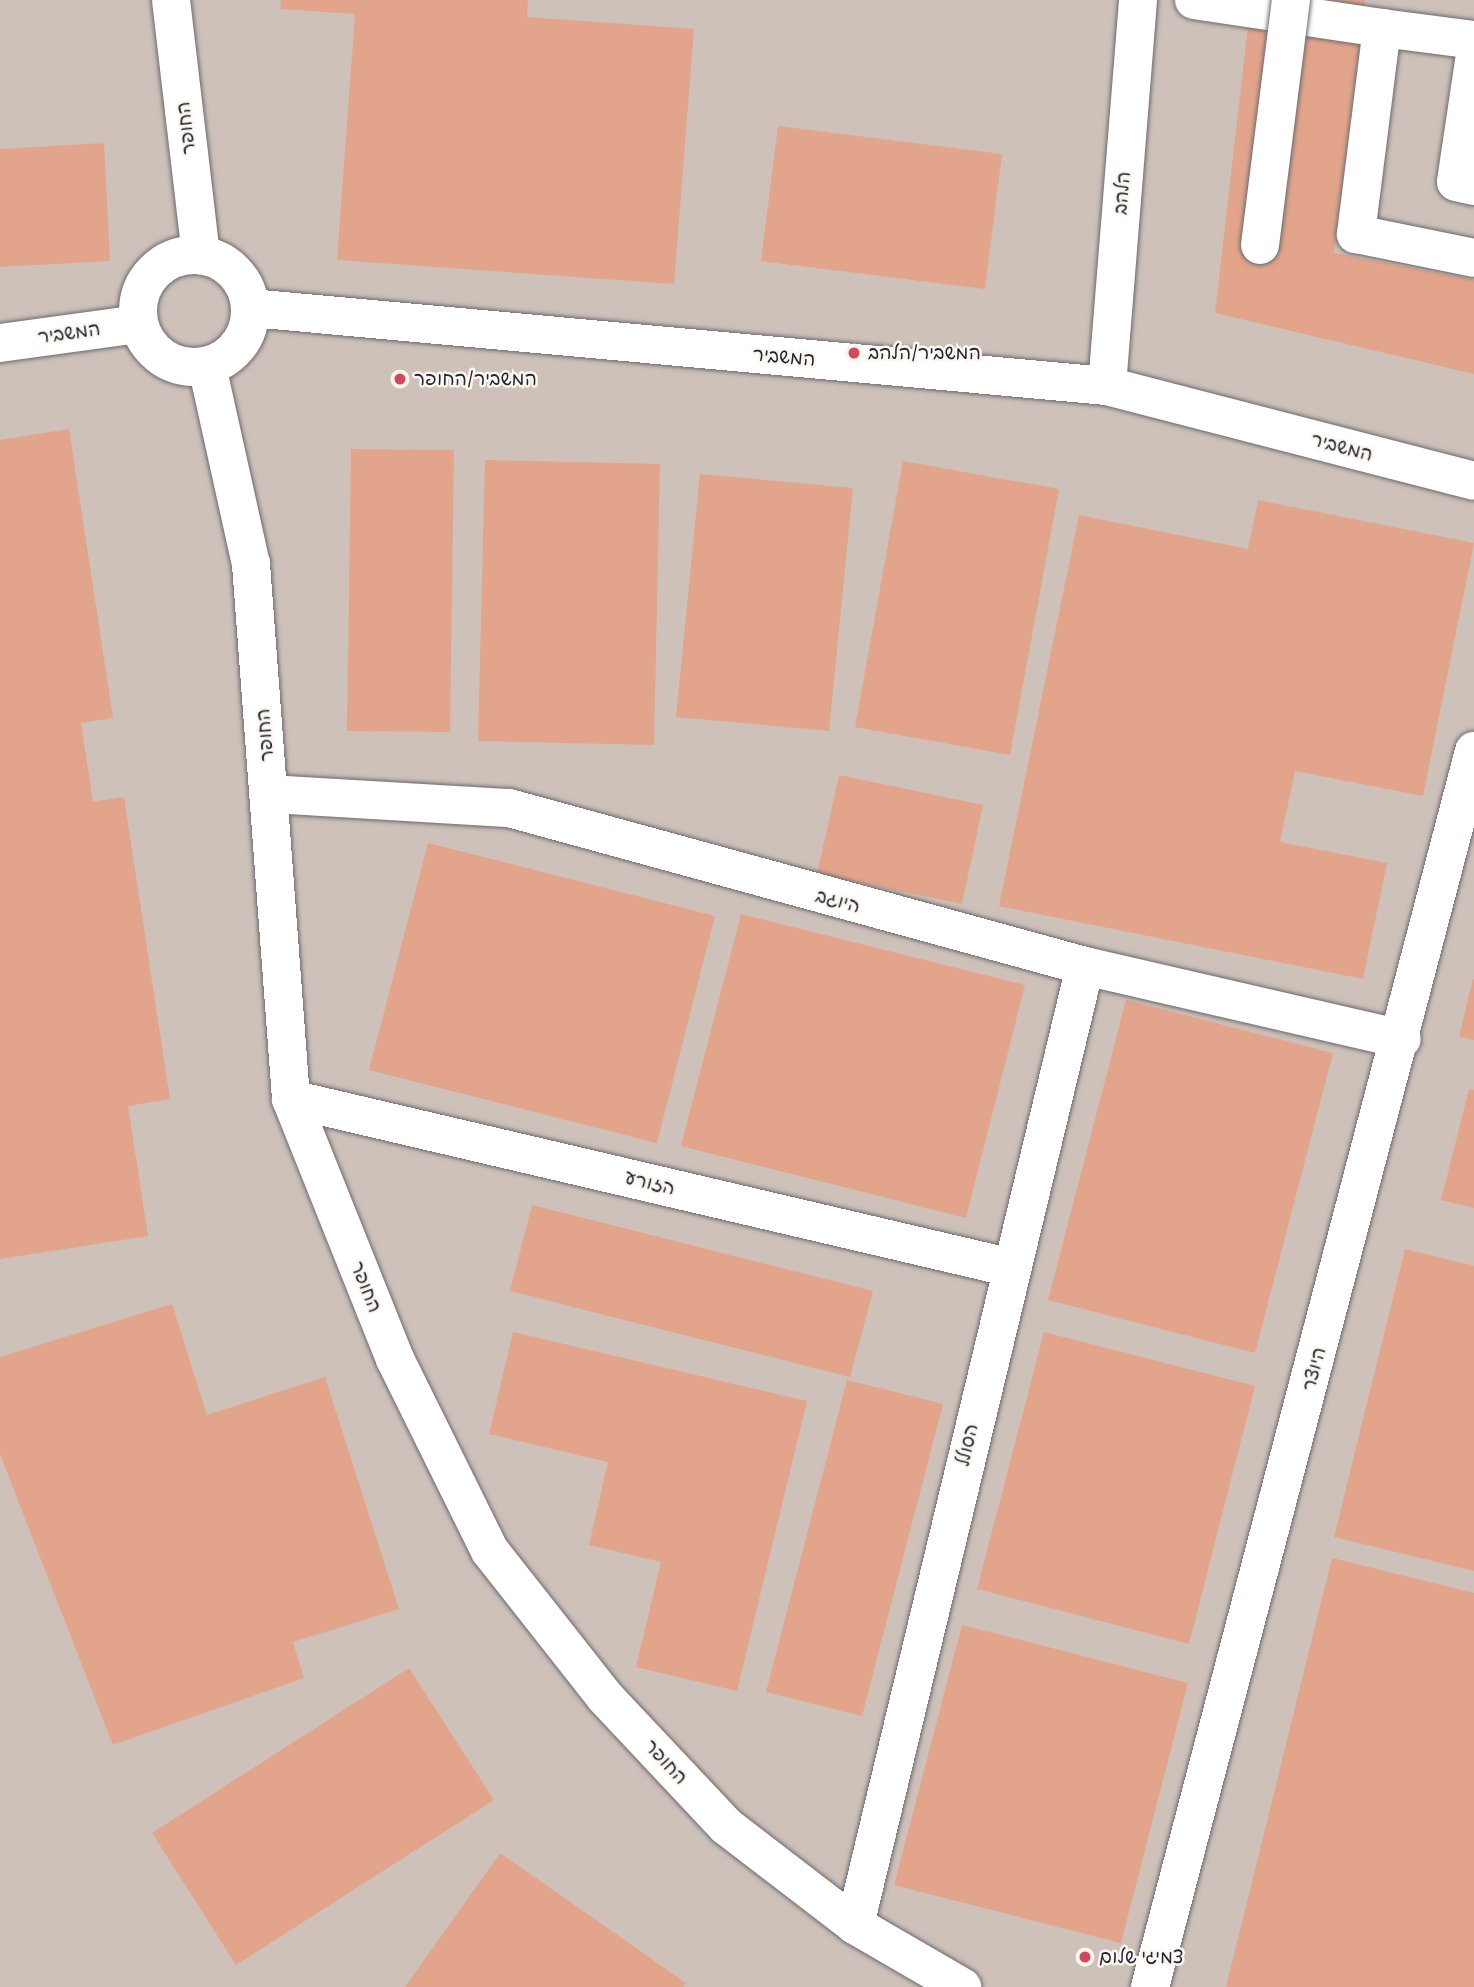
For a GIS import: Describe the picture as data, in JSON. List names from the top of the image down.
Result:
{
  "streets": {
    "street": [
      "החופר",
      "הלהב",
      "המשביר",
      "היוגב",
      "הזורע",
      "היוצר",
      "הסולל"
    ]
  },
  "crossings": [
    ["החופר", "המשביר"],
    ["החופר", "היוגב"],
    ["החופר", "הזורע"],
    ["החופר", "הסולל"],
    ["הלהב", "המשביר"],
    ["היוגב", "היוצר"],
    ["היוגב", "הסולל"],
    ["הזורע", "הסולל"]
  ],
  "places": ["המשביר/הלהב", "המשביר/החופר", "צמיגי שלום"]
}
